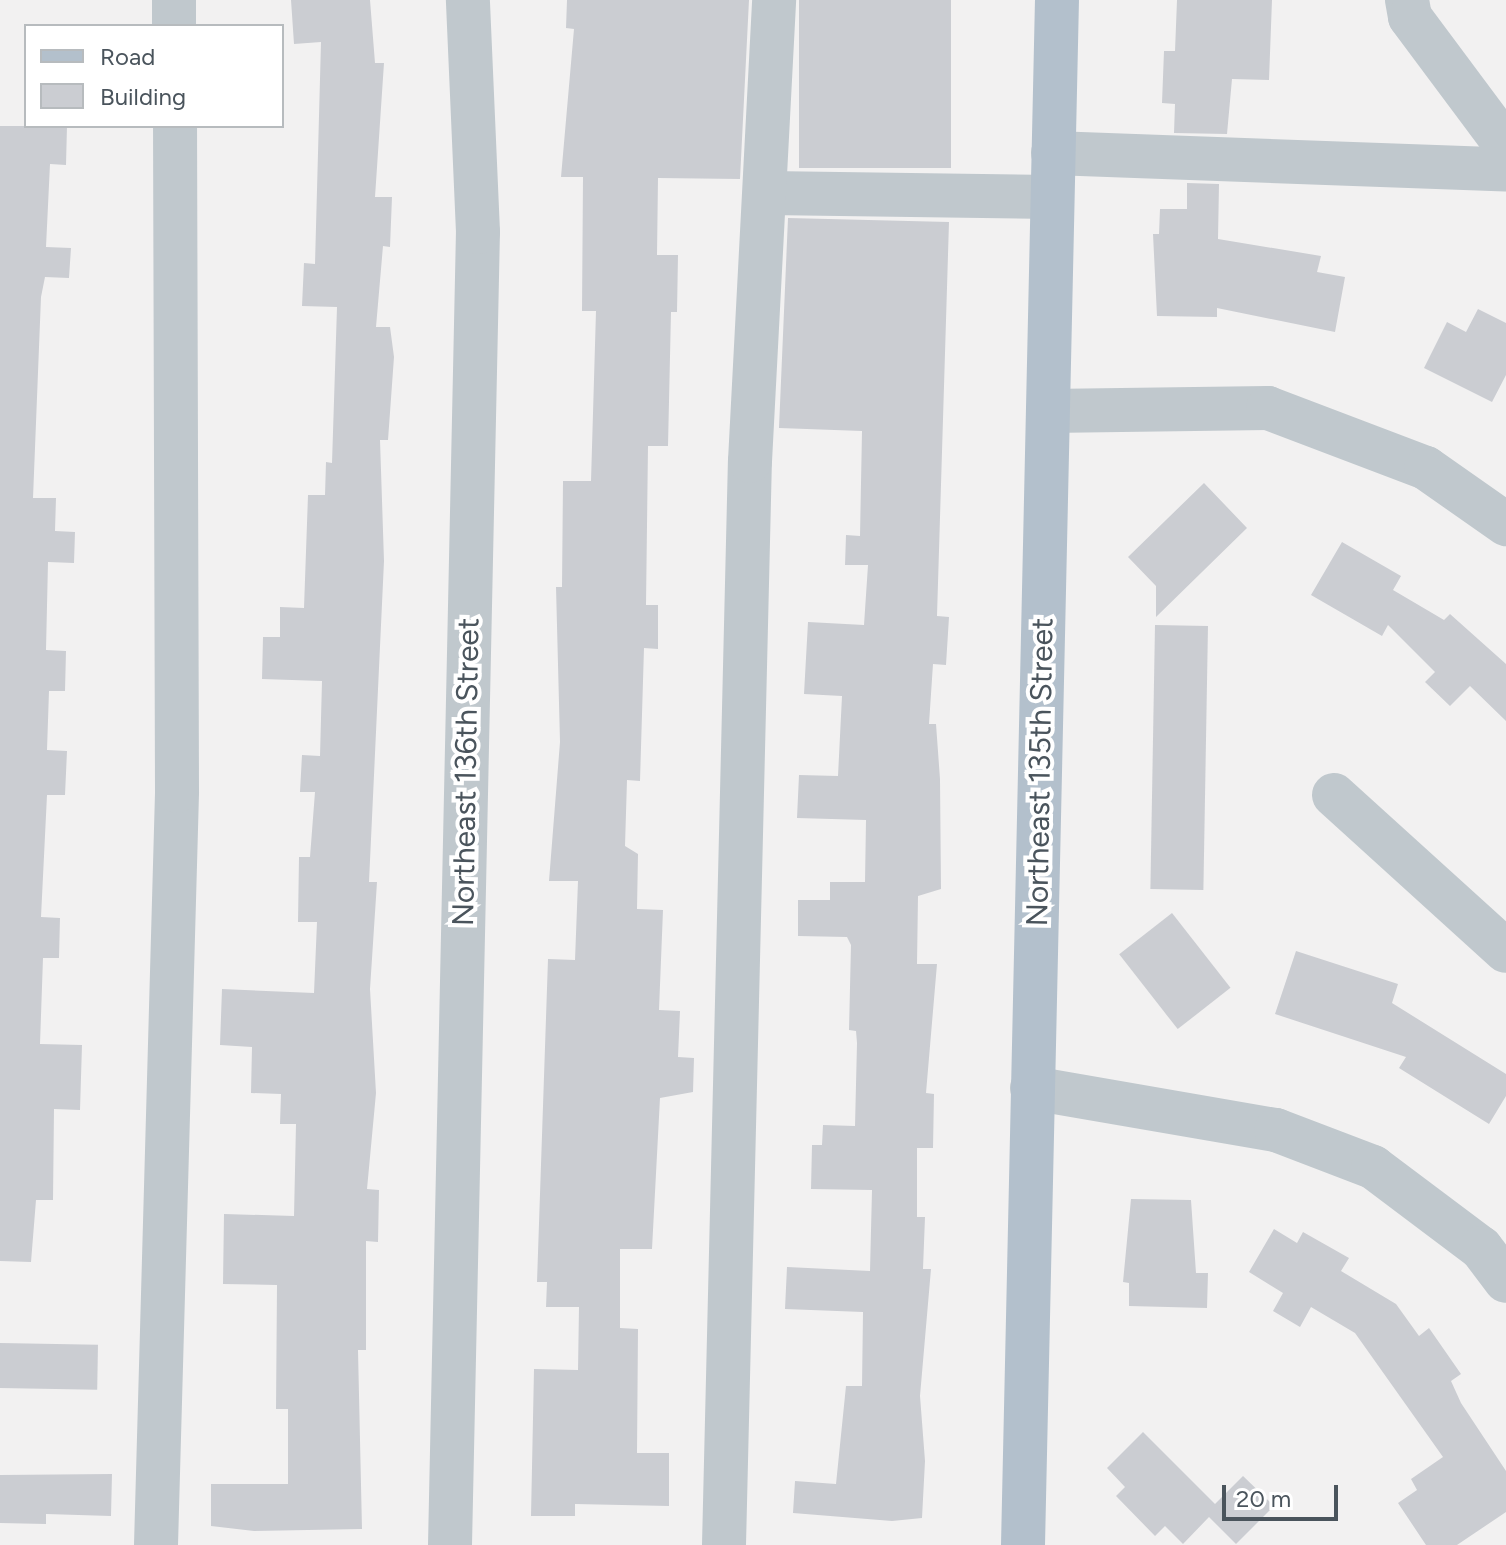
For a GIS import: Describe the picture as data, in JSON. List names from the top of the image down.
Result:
{
  "streets": {
    "main road": ["Northeast 135th Street"],
    "street": ["Northeast 136th Street"]
  },
  "legend": ["Road", "Building"],
  "scale_bar": "20 m"
}
